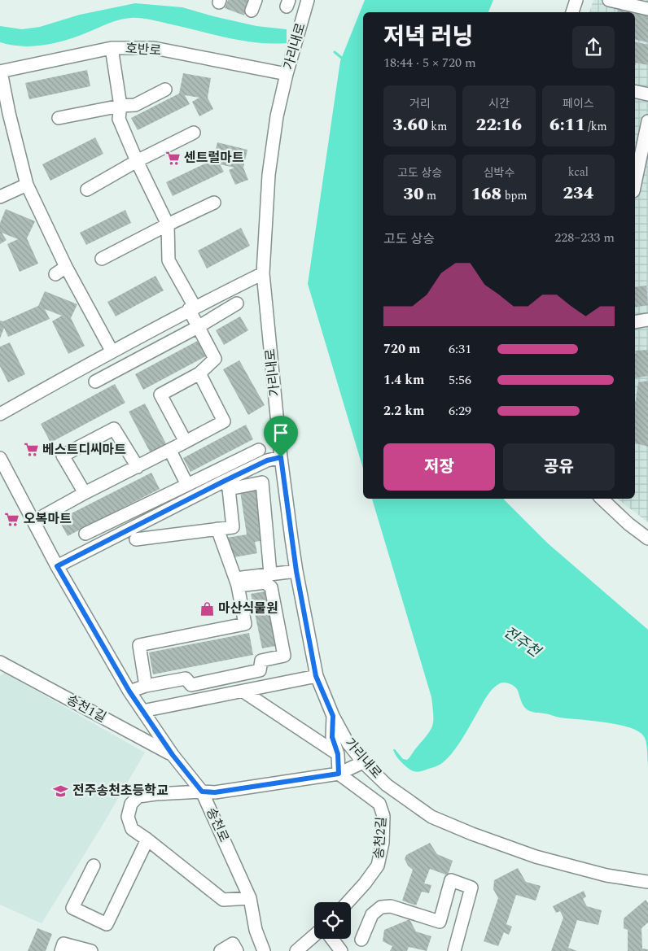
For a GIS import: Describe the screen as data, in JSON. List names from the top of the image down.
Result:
{
  "streets": {
    "street": [
      "가리내로",
      "호반로",
      "송천1길",
      "송천로",
      "송천2길"
    ]
  },
  "crossings": [
    ["가리내로", "호반로"],
    ["송천1길", "송천로"]
  ],
  "water": ["전주천"],
  "places": {
    "supermarket": ["센트럴마트", "베스트디씨마트", "오복마트"],
    "shop": ["마산식물원"],
    "school or university": ["전주송천초등학교"]
  },
  "page": {
    "heading": ["저녁 러닝", "18:44 · 5 × 720 m"],
    "stats": [
      ["거리", "3.60 km"],
      ["시간", "22:16"],
      ["페이스", "6:11 /km"],
      ["고도 상승", "30 m"],
      ["심박수", "168 bpm"],
      ["kcal", "234"]
    ],
    "chart": ["고도 상승", "228–233 m"],
    "list": [
      {
        "name": "720 m",
        "note": "6:31"
      },
      {
        "name": "1.4 km",
        "note": "5:56"
      },
      {
        "name": "2.2 km",
        "note": "6:29"
      }
    ],
    "buttons": ["저장", "공유"]
  }
}
